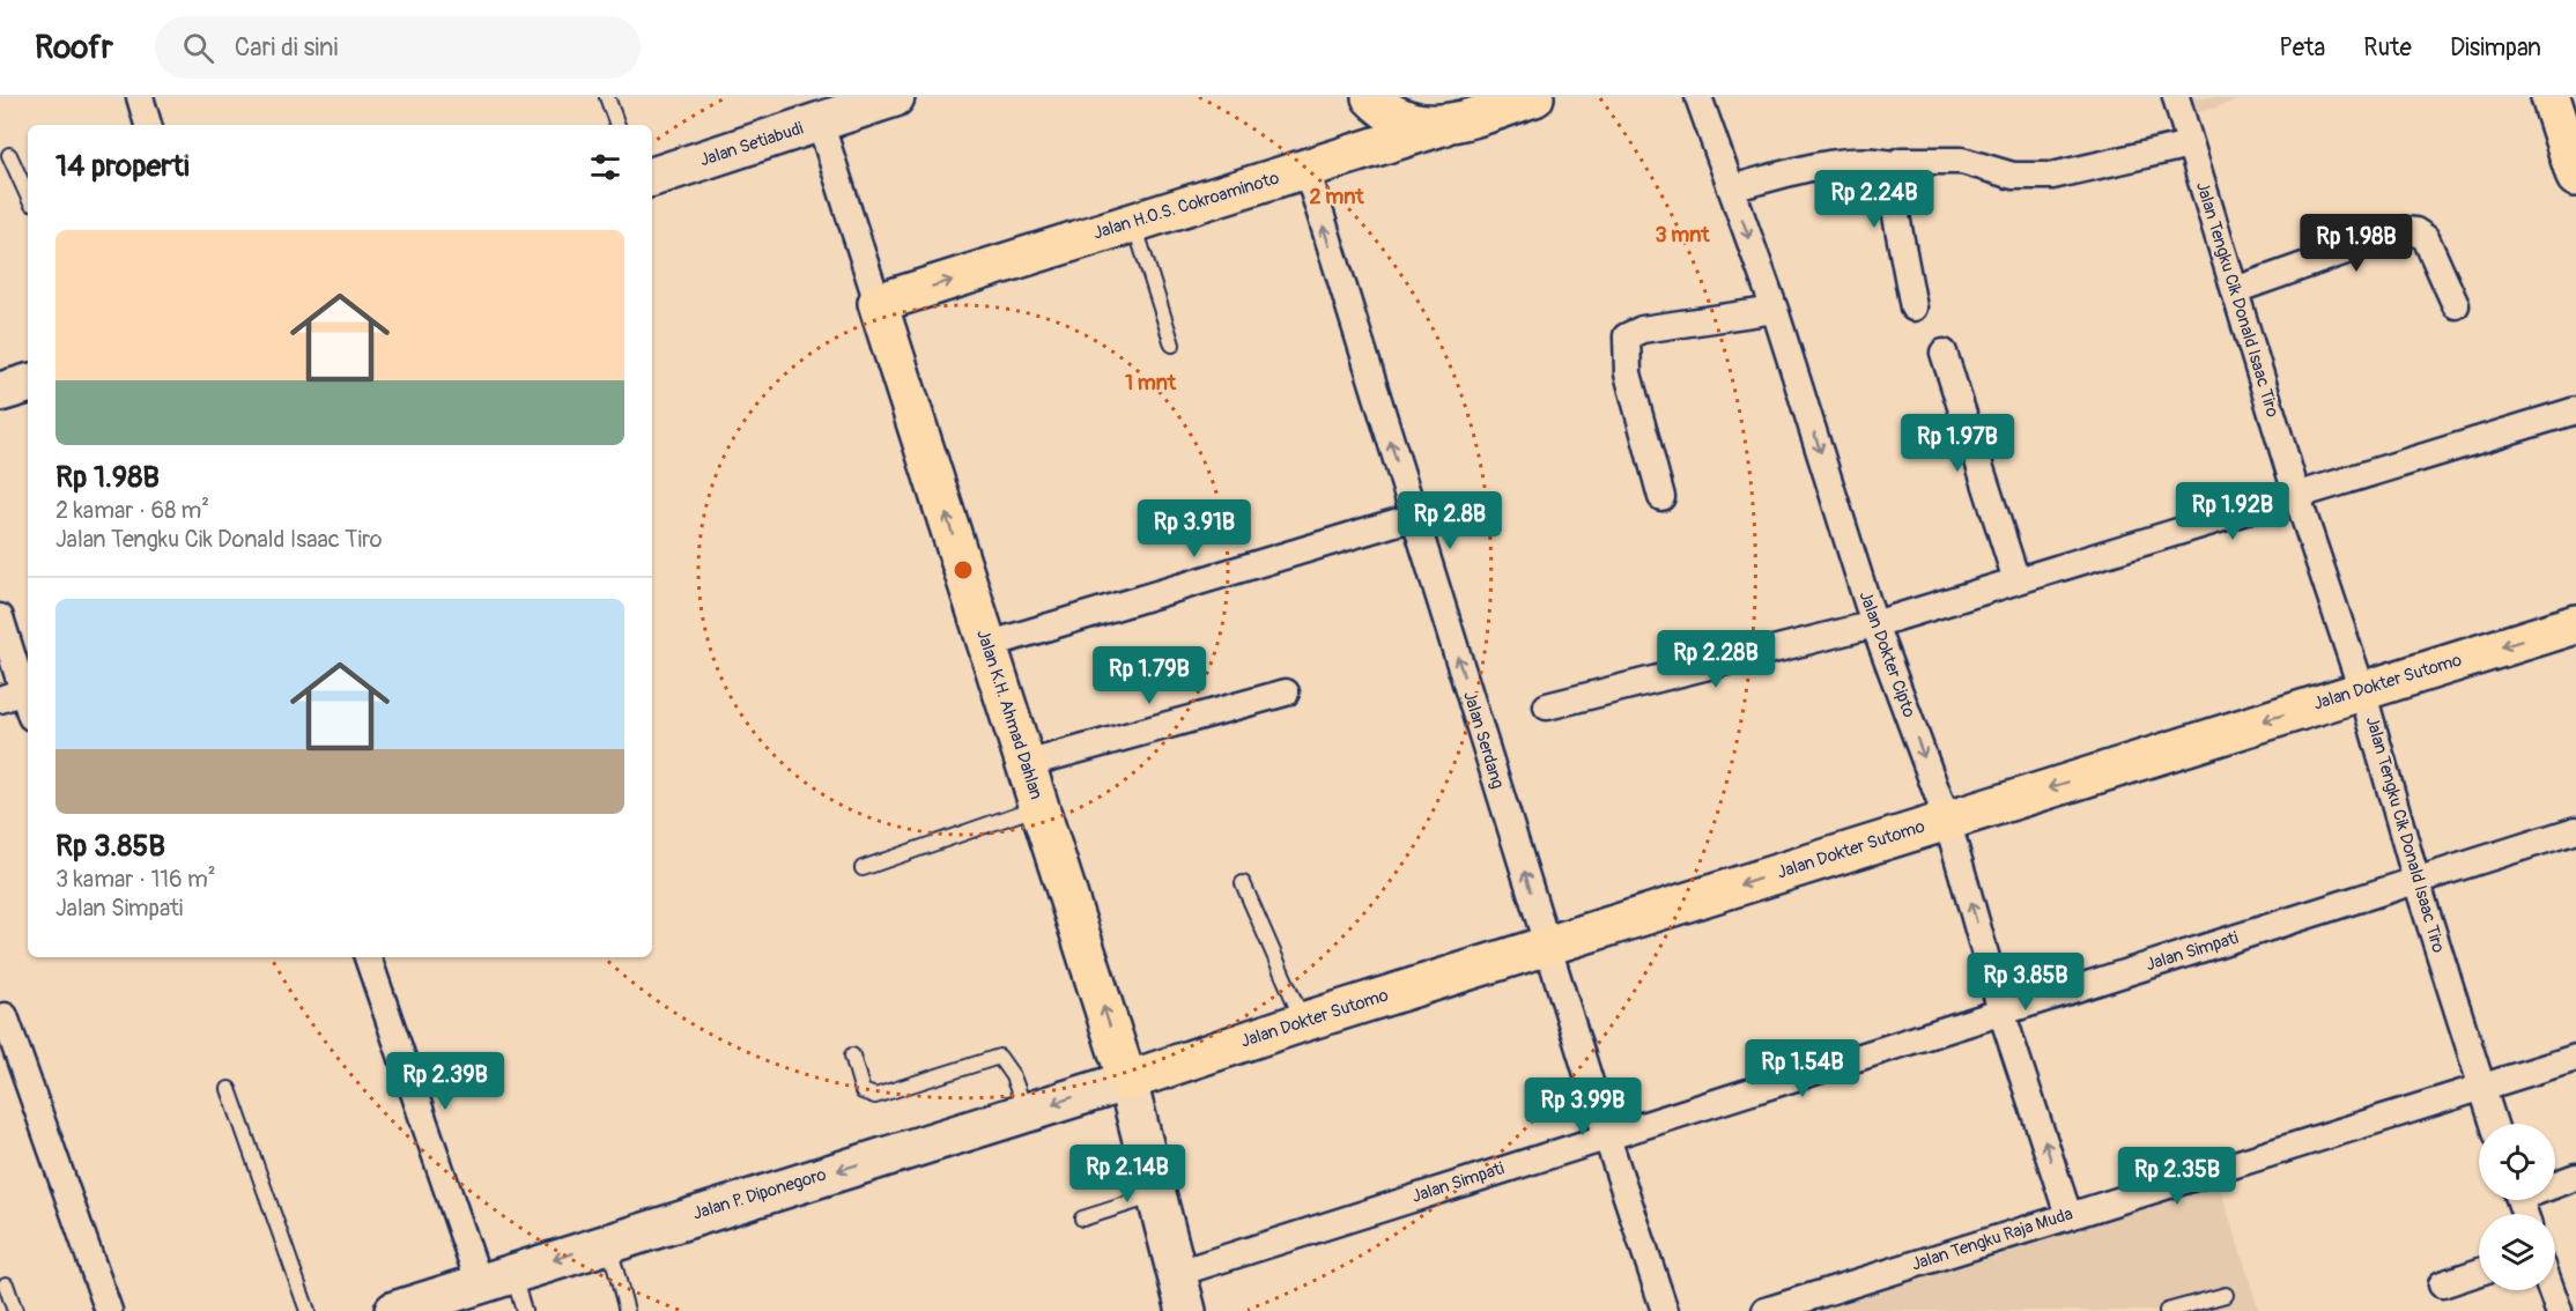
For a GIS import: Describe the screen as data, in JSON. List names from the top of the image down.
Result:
{
  "streets": {
    "main road": [
      "Jalan Setiabudi",
      "Jalan H.O.S. Cokroaminoto",
      "Jalan Dokter Sutomo",
      "Jalan K.H. Ahmad Dahlan",
      "Jalan P. Diponegoro"
    ],
    "street": [
      "Jalan Tengku Cik Donald Isaac Tiro",
      "Jalan Dokter Cipto",
      "Jalan Serdang",
      "Jalan Simpati",
      "Jalan Tengku Raja Muda"
    ]
  },
  "crossings": [
    ["Jalan Setiabudi", "Jalan K.H. Ahmad Dahlan"],
    ["Jalan H.O.S. Cokroaminoto", "Jalan K.H. Ahmad Dahlan"],
    ["Jalan H.O.S. Cokroaminoto", "Jalan Serdang"],
    ["Jalan Tengku Cik Donald Isaac Tiro", "Jalan Dokter Sutomo"],
    ["Jalan Tengku Cik Donald Isaac Tiro", "Jalan Simpati"],
    ["Jalan Tengku Cik Donald Isaac Tiro", "Jalan Tengku Raja Muda"],
    ["Jalan Dokter Cipto", "Jalan Dokter Sutomo"],
    ["Jalan Dokter Cipto", "Jalan Simpati"],
    ["Jalan Dokter Cipto", "Jalan Tengku Raja Muda"],
    ["Jalan Dokter Sutomo", "Jalan K.H. Ahmad Dahlan"],
    ["Jalan Dokter Sutomo", "Jalan Serdang"],
    ["Jalan Dokter Sutomo", "Jalan P. Diponegoro"],
    ["Jalan K.H. Ahmad Dahlan", "Jalan Simpati"],
    ["Jalan K.H. Ahmad Dahlan", "Jalan P. Diponegoro"],
    ["Jalan Serdang", "Jalan Simpati"]
  ],
  "one_way": [
    "Jalan H.O.S. Cokroaminoto",
    "Jalan Dokter Sutomo",
    "Jalan K.H. Ahmad Dahlan",
    "Jalan Serdang",
    "Jalan P. Diponegoro"
  ],
  "page": {
    "header": "Roofr",
    "search": "Cari di sini",
    "nav": ["Peta", "Rute", "Disimpan"],
    "heading": "14 properti",
    "price": [
      "Rp 2.24B",
      "Rp 1.98B",
      "Rp 1.97B",
      "Rp 1.92B",
      "Rp 2.8B",
      "Rp 3.91B",
      "Rp 2.28B",
      "Rp 1.79B",
      "Rp 3.85B",
      "Rp 1.54B",
      "Rp 2.39B",
      "Rp 3.99B",
      "Rp 2.14B",
      "Rp 2.35B"
    ],
    "list": [
      {
        "name": "Rp 1.98B",
        "note": "2 kamar · 68 m² · Jalan Tengku Cik Donald Isaac Tiro"
      },
      {
        "name": "Rp 3.85B",
        "note": "3 kamar · 116 m² · Jalan Simpati"
      }
    ]
  },
  "rings": ["2 mnt", "3 mnt", "1 mnt"]
}
